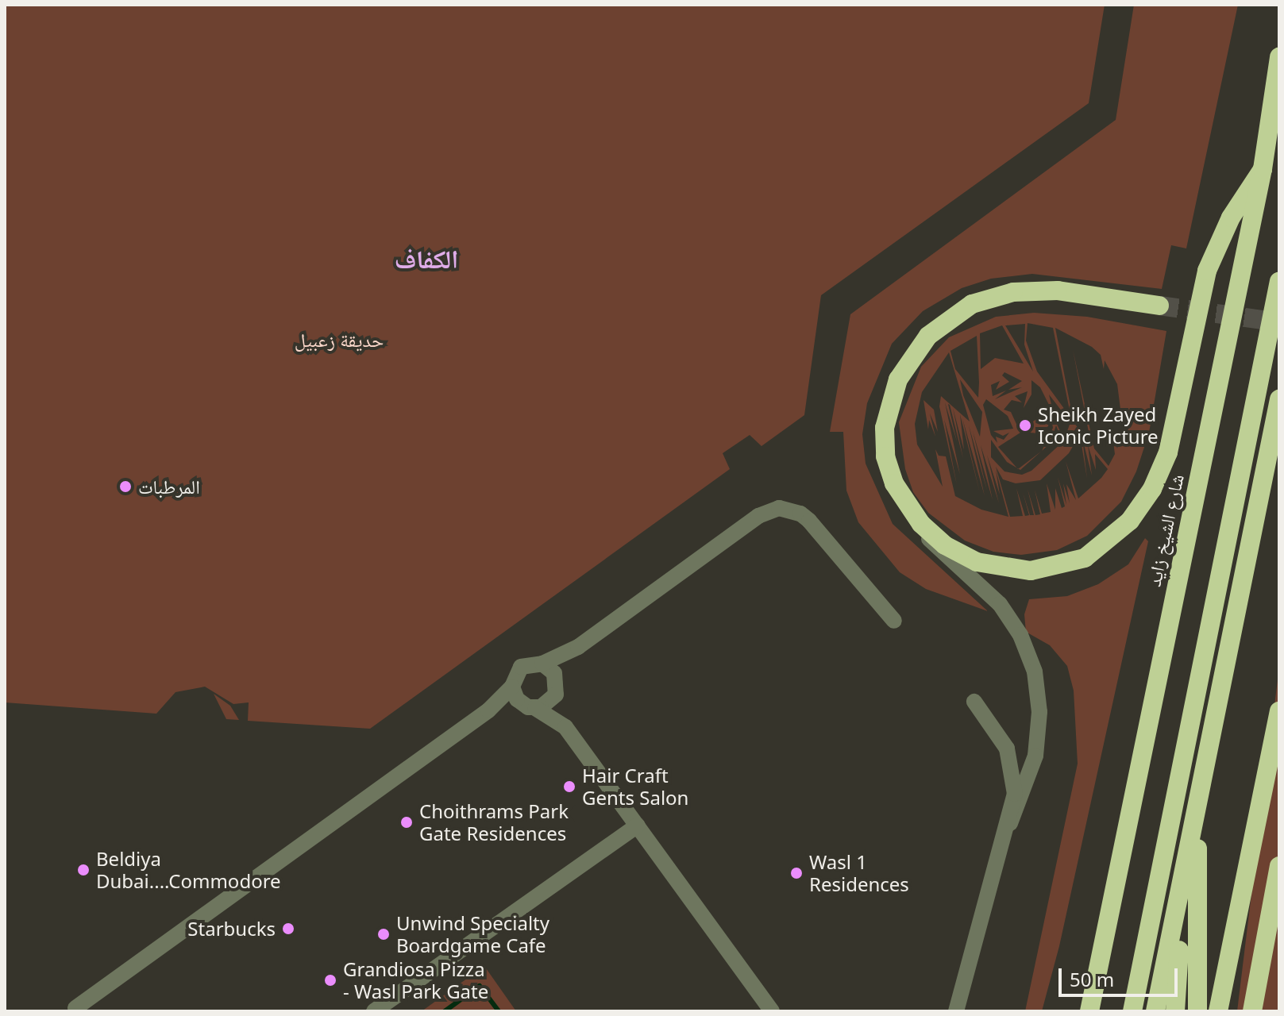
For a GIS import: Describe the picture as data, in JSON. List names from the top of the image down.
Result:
{
  "streets": {
    "highway": ["شارع الشيخ زايد"]
  },
  "districts": ["الكفاف"],
  "parks": ["حديقة زعبيل"],
  "places": [
    "Sheikh Zayed Iconic Picture",
    "المرطبات",
    "Hair Craft Gents Salon",
    "Choithrams Park Gate Residences",
    "Beldiya Dubai....Commodore",
    "Wasl 1 Residences",
    "Starbucks",
    "Unwind Specialty Boardgame Cafe",
    "Grandiosa Pizza - Wasl Park Gate"
  ],
  "scale_bar": "50 m"
}
